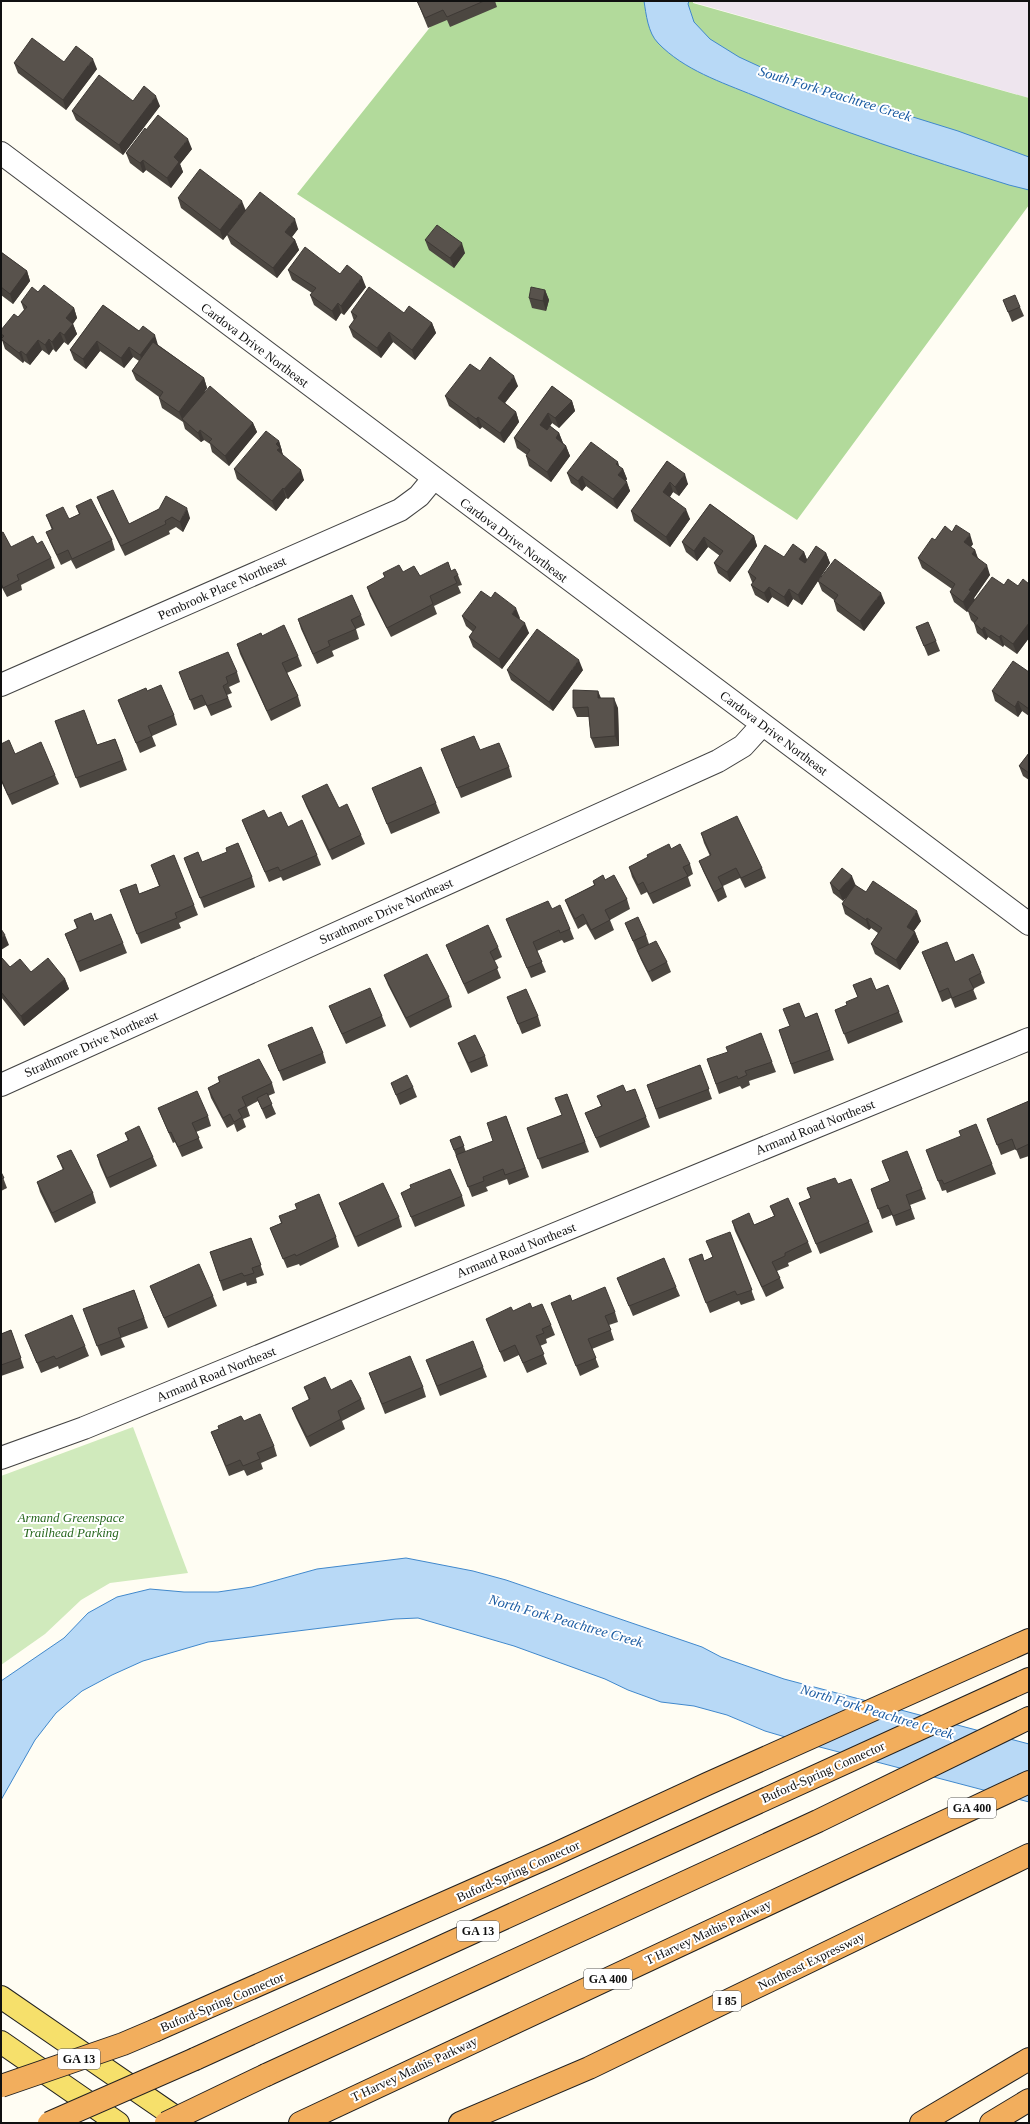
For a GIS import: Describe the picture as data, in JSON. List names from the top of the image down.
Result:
{
  "streets": {
    "highway": [
      "Buford-Spring Connector",
      "GA 400",
      "GA 13",
      "T Harvey Mathis Parkway",
      "Northeast Expressway",
      "I 85"
    ],
    "street": [
      "Cardova Drive Northeast",
      "Pembrook Place Northeast",
      "Strathmore Drive Northeast",
      "Armand Road Northeast"
    ]
  },
  "crossings": [
    ["Cardova Drive Northeast", "Pembrook Place Northeast"],
    ["Cardova Drive Northeast", "Strathmore Drive Northeast"]
  ],
  "water": ["South Fork Peachtree Creek", "North Fork Peachtree Creek"],
  "parks": ["Armand Greenspace Trailhead Parking"]
}
